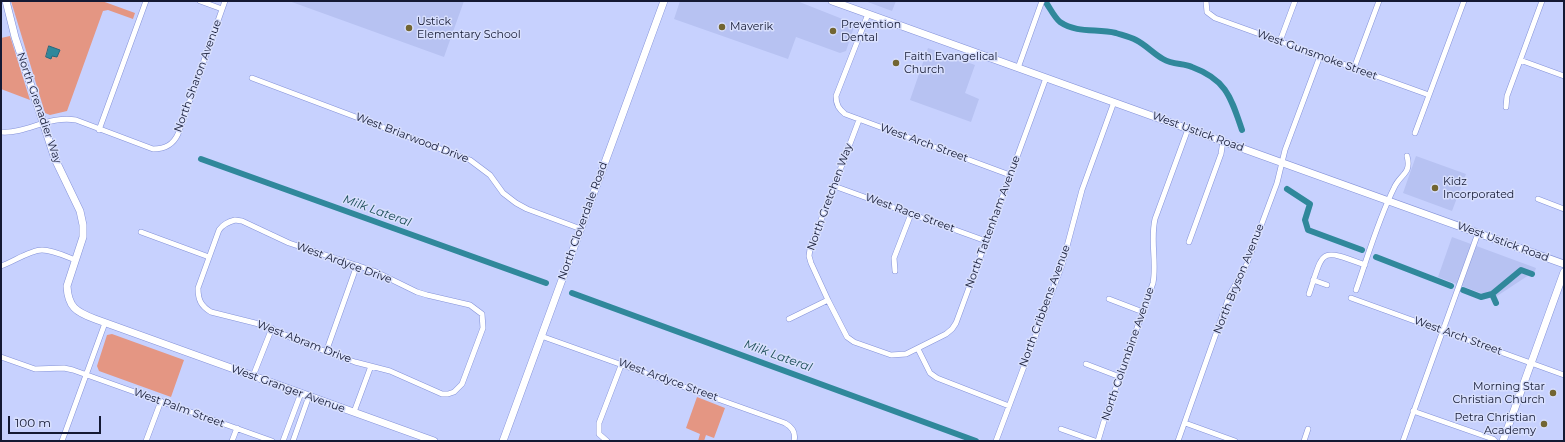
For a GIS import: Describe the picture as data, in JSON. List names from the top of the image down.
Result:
{
  "streets": {
    "main road": [
      "North Grenadier Way",
      "West Ustick Road",
      "North Cloverdale Road",
      "West Granger Avenue"
    ],
    "street": [
      "West Gunsmoke Street",
      "North Sharon Avenue",
      "West Briarwood Drive",
      "West Arch Street",
      "North Gretchen Way",
      "West Race Street",
      "North Tattenham Avenue",
      "West Ardyce Drive",
      "North Bryson Avenue",
      "North Cribbens Avenue",
      "West Abram Drive",
      "North Columbine Avenue",
      "West Ardyce Street",
      "West Palm Street"
    ]
  },
  "crossings": [
    ["West Gunsmoke Street", "North Bryson Avenue"],
    ["North Grenadier Way", "West Granger Avenue"],
    ["West Ustick Road", "West Arch Street"],
    ["West Ustick Road", "North Tattenham Avenue"],
    ["West Ustick Road", "North Bryson Avenue"],
    ["West Ustick Road", "North Cribbens Avenue"],
    ["West Ustick Road", "North Columbine Avenue"],
    ["West Briarwood Drive", "North Cloverdale Road"],
    ["West Arch Street", "North Gretchen Way"],
    ["West Arch Street", "North Tattenham Avenue"],
    ["North Gretchen Way", "West Race Street"],
    ["North Gretchen Way", "North Tattenham Avenue"],
    ["West Race Street", "North Tattenham Avenue"],
    ["North Cloverdale Road", "West Ardyce Street"],
    ["West Ardyce Drive", "West Abram Drive"]
  ],
  "water": ["Milk Lateral"],
  "places": [
    "Maverik",
    "Ustick Elementary School",
    "Prevention Dental",
    "Faith Evangelical Church",
    "Kidz Incorporated",
    "Morning Star Christian Church",
    "Petra Christian Academy"
  ],
  "scale_bar": "100 m"
}
